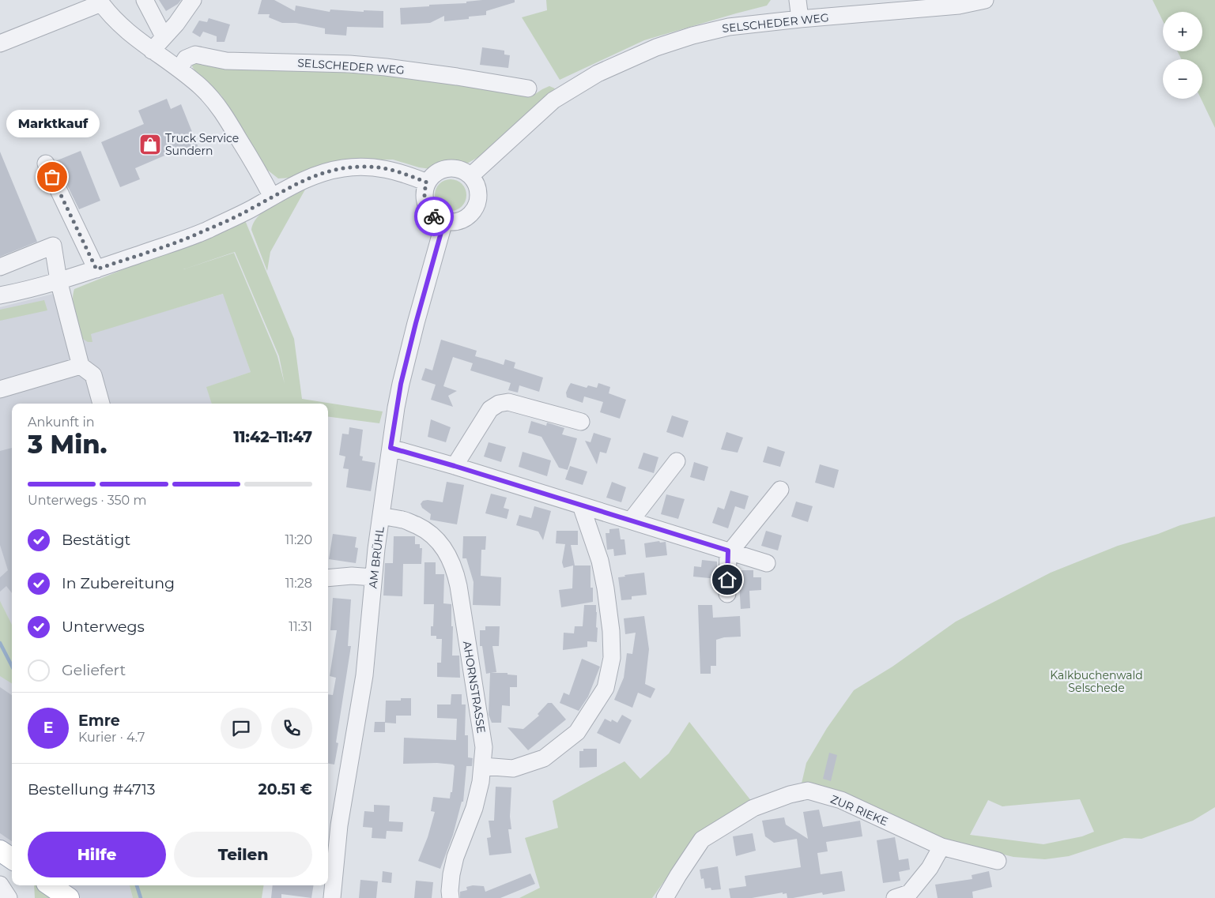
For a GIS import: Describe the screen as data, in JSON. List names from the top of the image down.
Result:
{
  "streets": {
    "street": [
      "SELSCHEDER WEG",
      "AM BRÜHL",
      "AHORNSTRASSE",
      "ZUR RIEKE"
    ]
  },
  "crossings": [
    ["SELSCHEDER WEG", "AM BRÜHL"],
    ["AM BRÜHL", "AHORNSTRASSE"]
  ],
  "parks": ["Kalkbuchenwald Selschede"],
  "places": {
    "shop": ["Truck Service Sundern"],
    "other": ["Marktkauf"]
  },
  "page": {
    "map_buttons": ["+", "−"],
    "bubble": "Marktkauf",
    "heading": ["3 Min.", "Ankunft in", "11:42–11:47"],
    "panel": [
      "Emre",
      "Kurier · 4.7",
      "Bestellung #4713",
      "20.51 €"
    ],
    "bar": "Unterwegs · 350 m",
    "list": [
      ["Bestätigt", "11:20"],
      ["In Zubereitung", "11:28"],
      ["Unterwegs", "11:31"],
      "Geliefert"
    ],
    "round": "E",
    "buttons": ["Hilfe", "Teilen"]
  }
}
